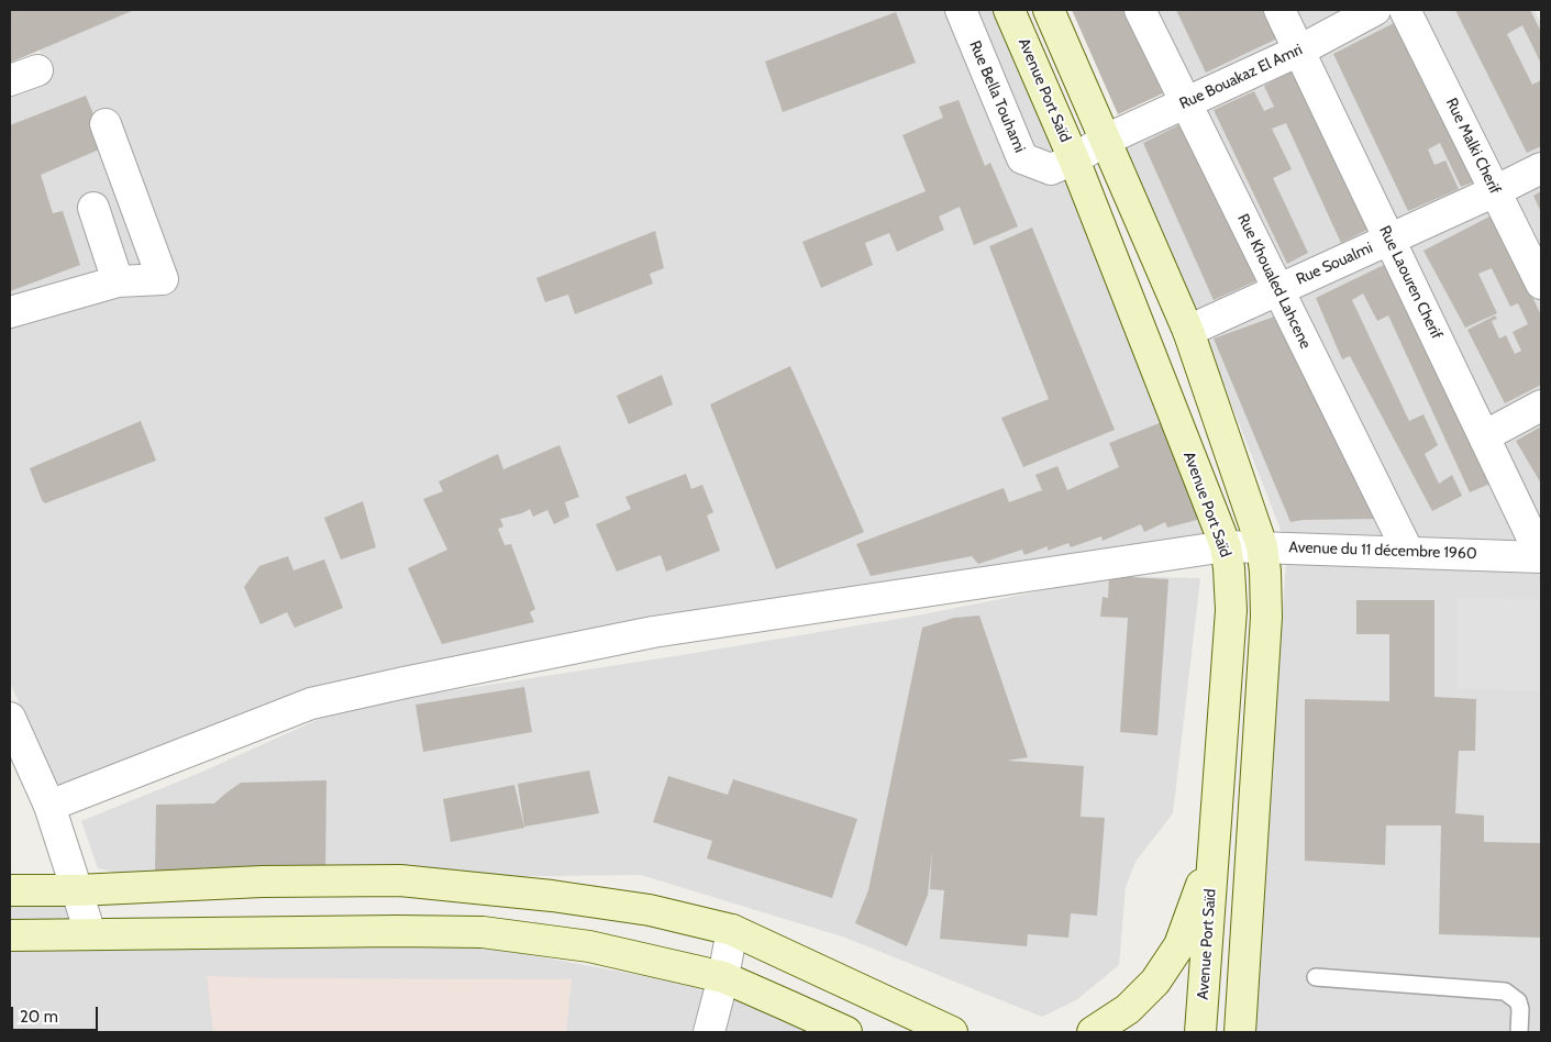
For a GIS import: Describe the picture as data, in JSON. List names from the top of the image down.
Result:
{
  "streets": {
    "main road": ["Avenue Port Saïd"],
    "street": [
      "Rue Bouakaz El Amri",
      "Rue Bella Touhami",
      "Rue Malki Cherif",
      "Rue Soualmi",
      "Rue Khoualed Lahcene",
      "Rue Laouren Cherif",
      "Avenue du 11 décembre 1960"
    ]
  },
  "crossings": [
    ["Rue Bouakaz El Amri", "Rue Bella Touhami"],
    ["Rue Bouakaz El Amri", "Rue Khoualed Lahcene"],
    ["Rue Bouakaz El Amri", "Rue Laouren Cherif"],
    ["Avenue Port Saïd", "Rue Bella Touhami"],
    ["Avenue Port Saïd", "Avenue du 11 décembre 1960"],
    ["Rue Malki Cherif", "Rue Soualmi"],
    ["Rue Soualmi", "Rue Khoualed Lahcene"],
    ["Rue Soualmi", "Rue Laouren Cherif"],
    ["Rue Khoualed Lahcene", "Avenue du 11 décembre 1960"],
    ["Rue Laouren Cherif", "Avenue du 11 décembre 1960"]
  ],
  "scale_bar": "20 m"
}
